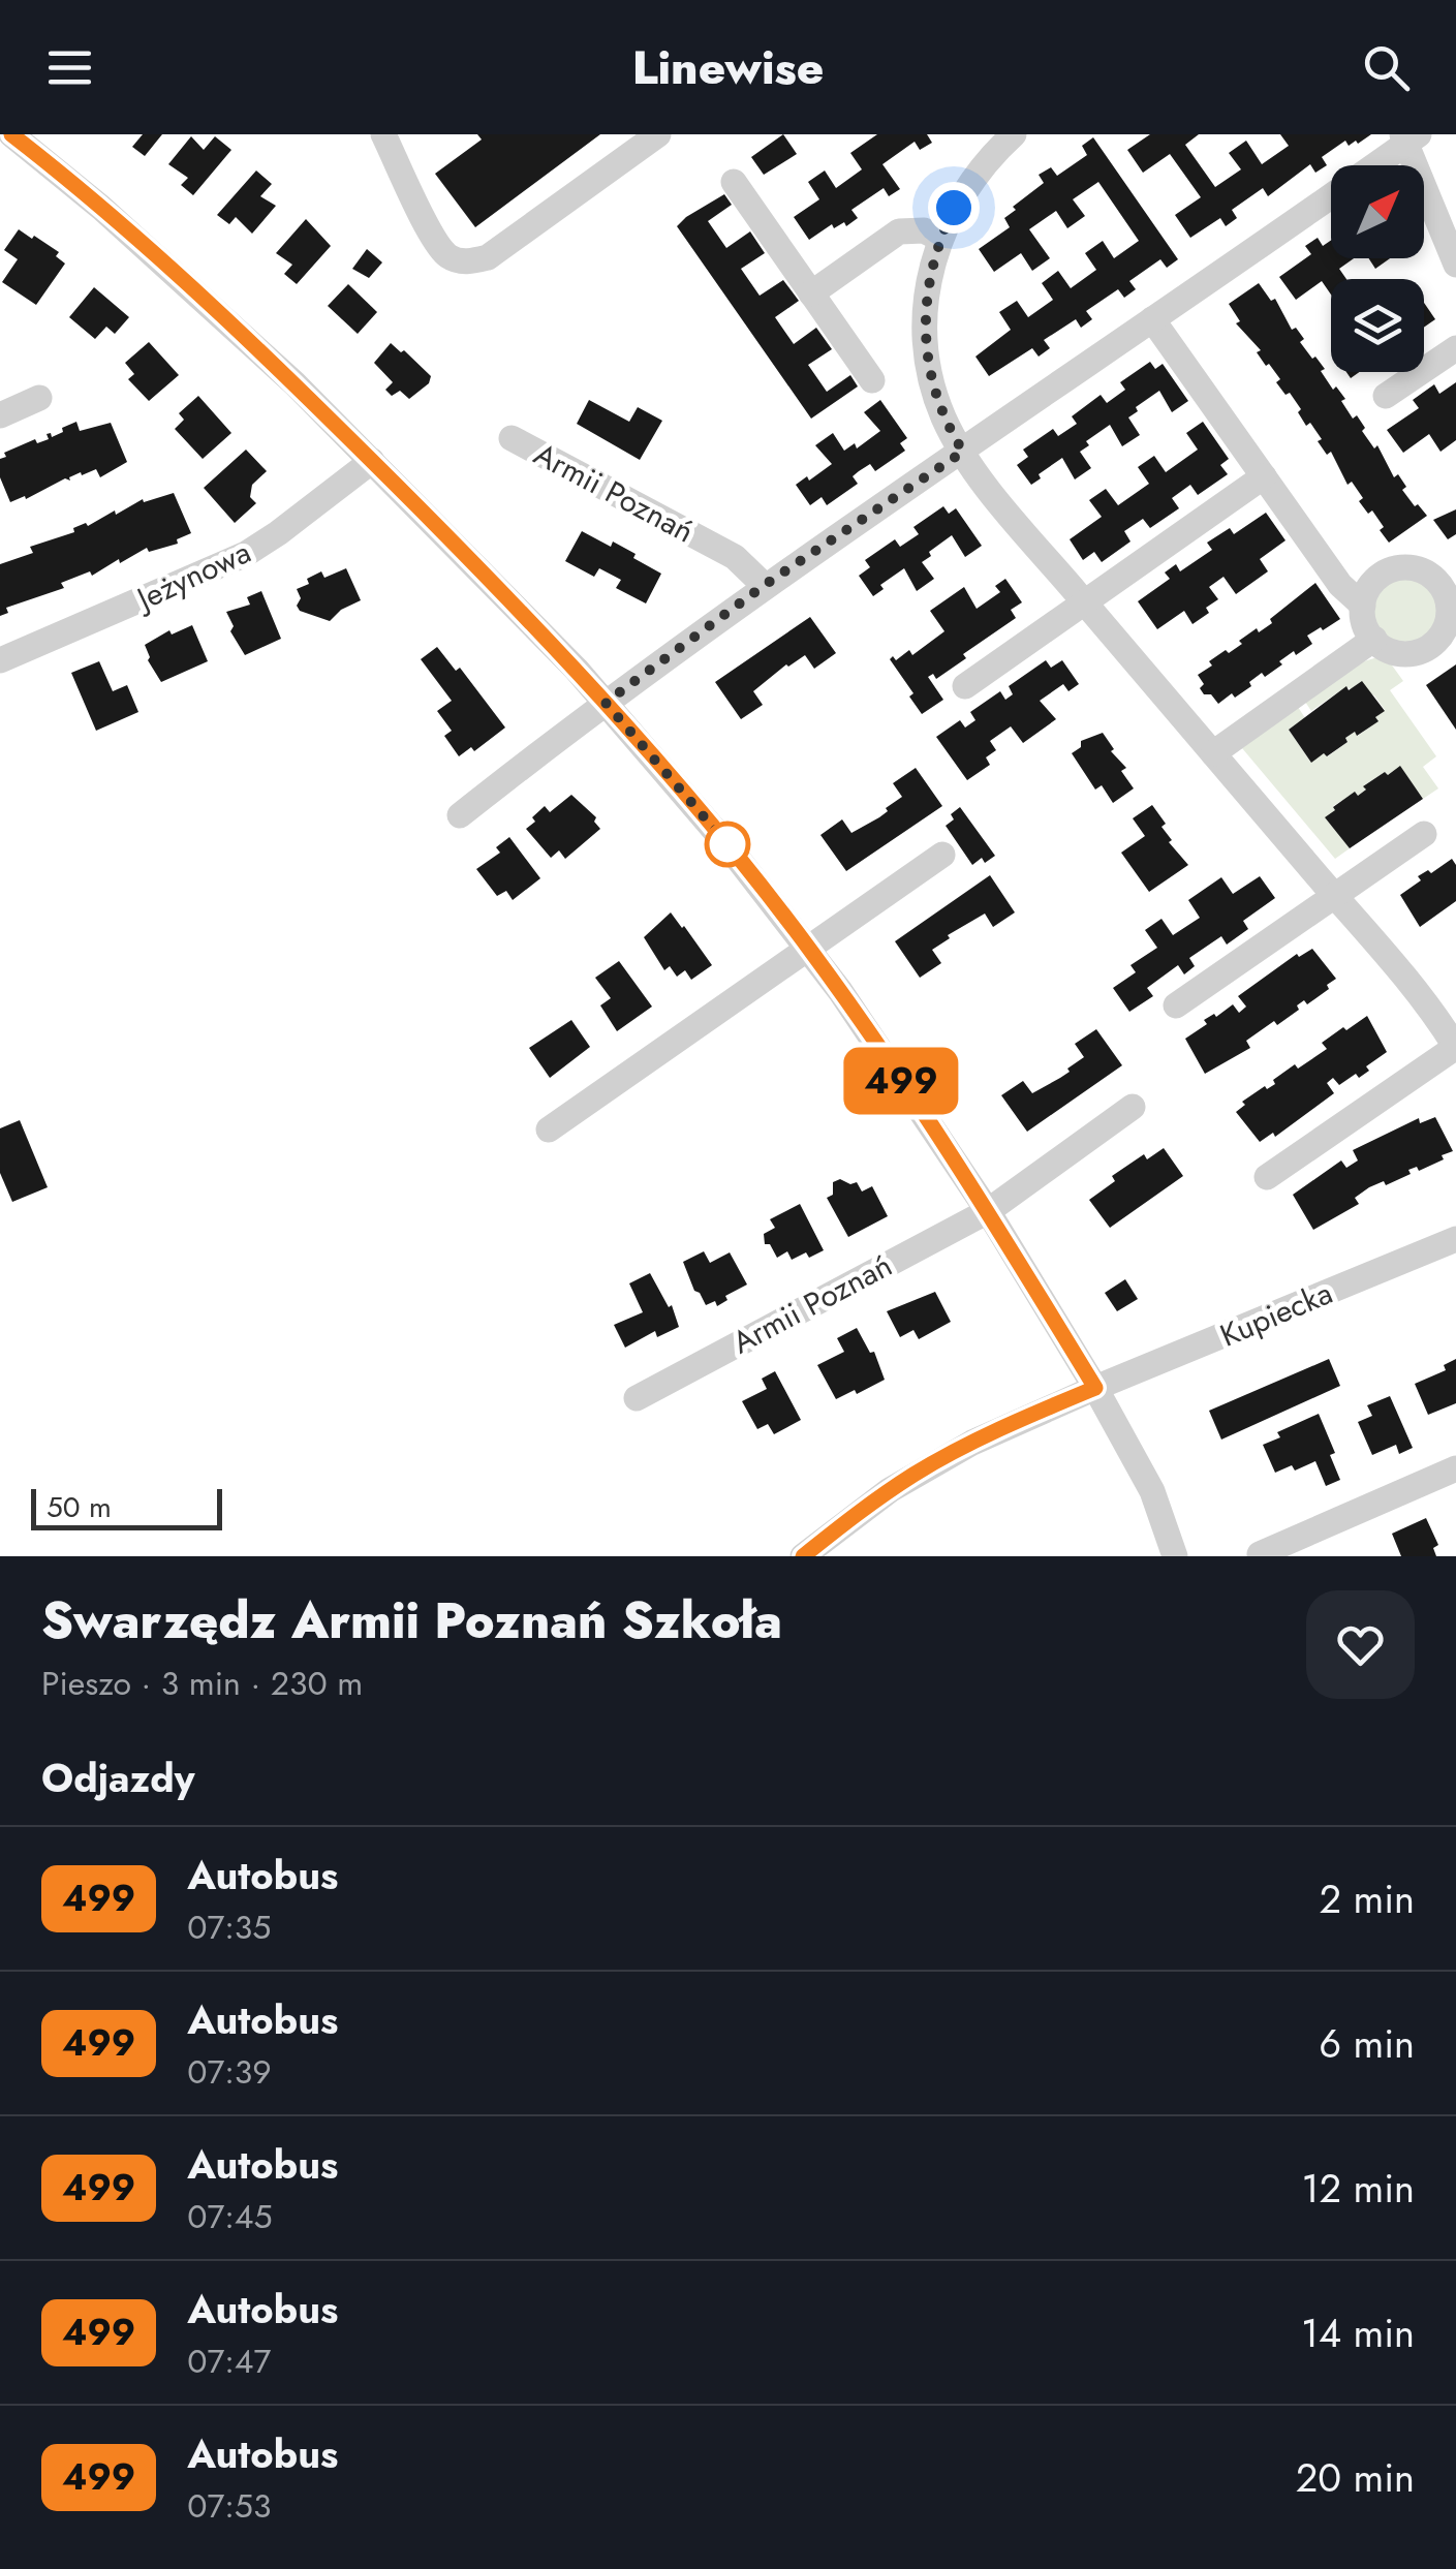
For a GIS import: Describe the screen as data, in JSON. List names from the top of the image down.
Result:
{
  "streets": {
    "street": ["Armii Poznań", "Jeżynowa", "Kupiecka"]
  },
  "lines": ["bus line 499"],
  "scale_bar": "50 m",
  "north": "top right",
  "page": {
    "header": "Linewise",
    "on_map": "499",
    "scale": "50 m",
    "heading": [
      ["Swarzędz Armii Poznań Szkoła", "Pieszo · 3 min · 230 m"],
      "Odjazdy"
    ],
    "list": [
      {
        "mark": "499",
        "name": "Autobus",
        "note": "07:35",
        "value": "2 min"
      },
      {
        "mark": "499",
        "name": "Autobus",
        "note": "07:39",
        "value": "6 min"
      },
      {
        "mark": "499",
        "name": "Autobus",
        "note": "07:45",
        "value": "12 min"
      },
      {
        "mark": "499",
        "name": "Autobus",
        "note": "07:47",
        "value": "14 min"
      },
      {
        "mark": "499",
        "name": "Autobus",
        "note": "07:53",
        "value": "20 min"
      }
    ]
  }
}
